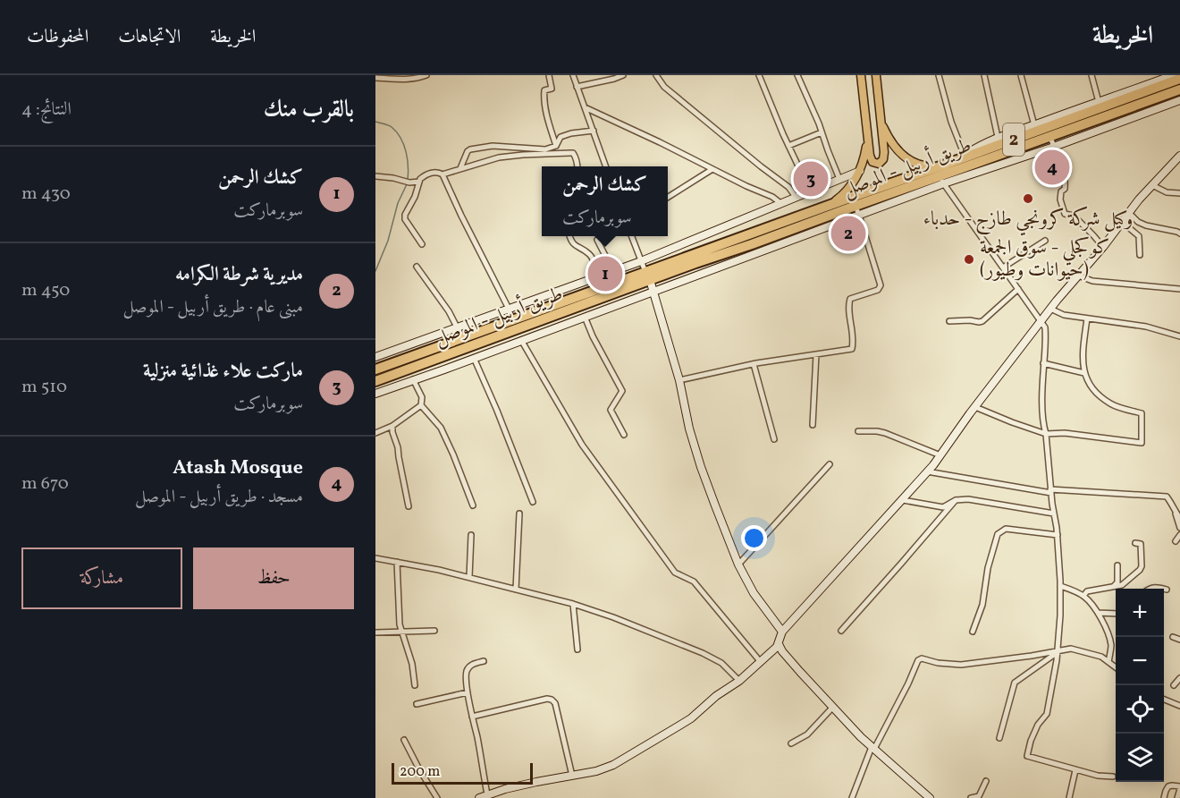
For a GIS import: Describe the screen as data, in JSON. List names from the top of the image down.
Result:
{
  "streets": {
    "highway": ["2", "طريق أربيل - الموصل"]
  },
  "crossings": [
    ["2", "طريق أربيل - الموصل"]
  ],
  "places": ["وكيل شركة كرونجي طازج - حدباء", "كوكجلي - سوق الجمعة (حيوانات وطيور)"],
  "scale_bar": "200 m",
  "page": {
    "header": "الخريطة",
    "nav": ["الخريطة", "الاتجاهات", "المحفوظات"],
    "heading": ["بالقرب منك", "النتائج: 4"],
    "list": [
      {
        "mark": "1",
        "name": "كشك الرحمن",
        "note": "سوبرماركت",
        "value": "430 m"
      },
      {
        "mark": "2",
        "name": "مديرية شرطة الكرامه",
        "note": "مبنى عام · طريق أربيل - الموصل",
        "value": "450 m"
      },
      {
        "mark": "3",
        "name": "ماركت علاء غذائية منزلية",
        "note": "سوبرماركت",
        "value": "510 m"
      },
      {
        "mark": "4",
        "name": "Atash Mosque",
        "note": "مسجد · طريق أربيل - الموصل",
        "value": "670 m"
      }
    ],
    "pins": [
      "4",
      "3",
      "2",
      "1"
    ],
    "popup": ["كشك الرحمن", "سوبرماركت"],
    "buttons": ["حفظ", "مشاركة"],
    "map_buttons": ["+", "−"],
    "scale": "200 m"
  }
}
